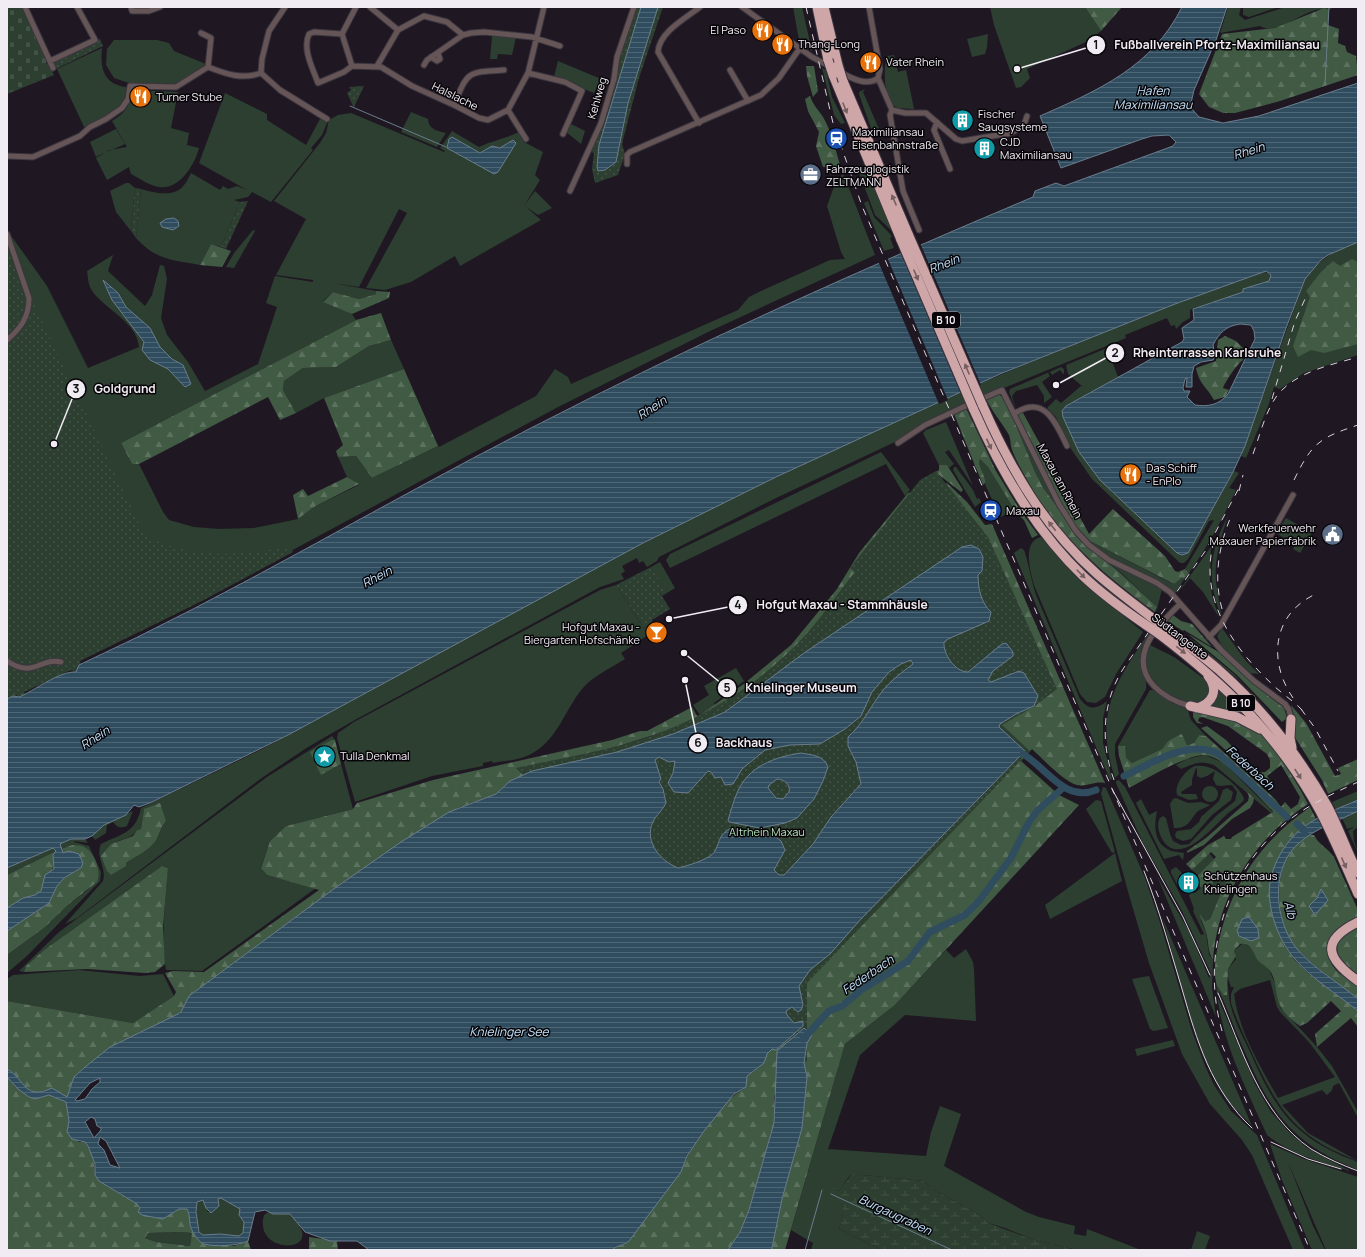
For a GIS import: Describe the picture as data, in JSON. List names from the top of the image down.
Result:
{
  "streets": {
    "highway": ["B 10", "Südtangente"],
    "street": ["Halslache", "Kehlweg", "Maxau am Rhein"]
  },
  "crossings": [
    ["B 10", "Südtangente"]
  ],
  "water": [
    "Hafen Maximiliansau",
    "Rhein",
    "Federbach",
    "Alb",
    "Knielinger See",
    "Burgaugraben"
  ],
  "parks": ["Altrhein Maxau"],
  "places": {
    "restaurant": [
      "El Paso",
      "Thang-Long",
      "Vater Rhein",
      "Turner Stube",
      "Das Schiff - EnPlo"
    ],
    "other": [
      "Fußballverein Pfortz-Maximiliansau",
      "Rheinterrassen Karlsruhe",
      "Goldgrund",
      "Hofgut Maxau - Stammhäusle",
      "Knielinger Museum",
      "Backhaus"
    ],
    "building": ["Fischer Saugsysteme", "CJD Maximiliansau", "Schützenhaus Knielingen"],
    "station": ["Maximiliansau Eisenbahnstraße", "Maxau"],
    "office": ["Fahrzeuglogistik ZELTMANN"],
    "public building": ["Werkfeuerwehr Maxauer Papierfabrik"],
    "bar": ["Hofgut Maxau - Biergarten Hofschänke"],
    "place": ["Tulla Denkmal"]
  }
}
